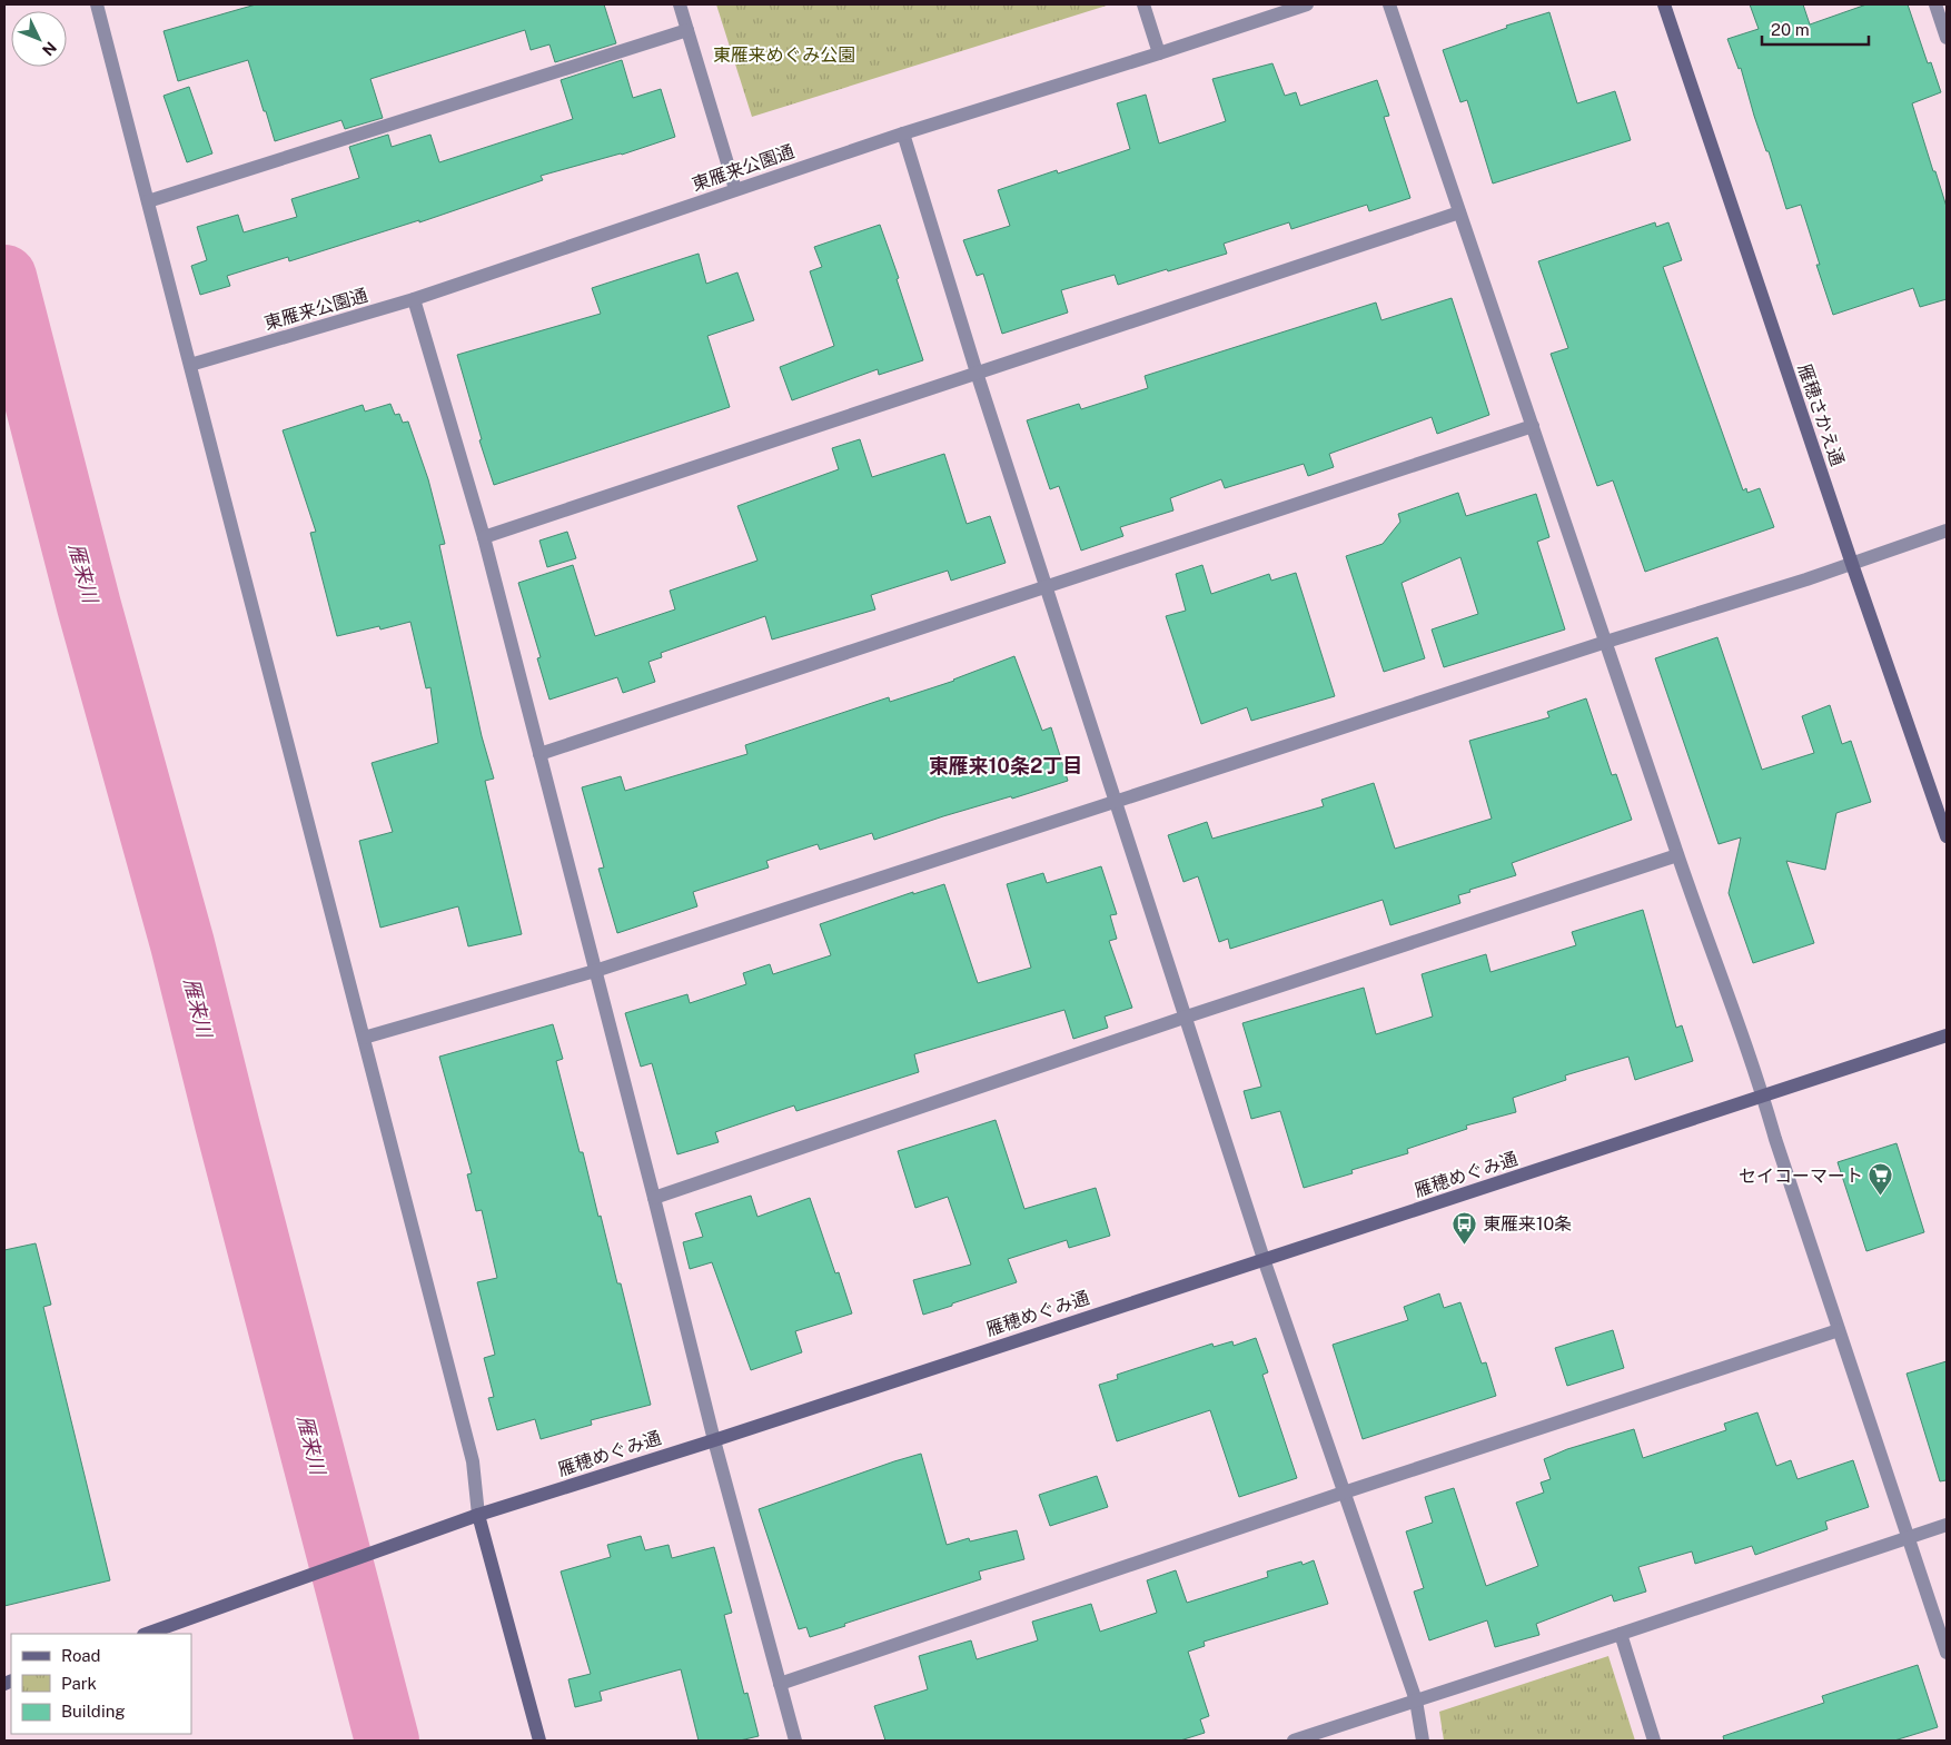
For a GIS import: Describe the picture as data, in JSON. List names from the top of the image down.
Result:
{
  "streets": {
    "street": ["東雁来公園通", "雁穂さかえ通", "雁穂めぐみ通"]
  },
  "districts": ["東雁来10条2丁目"],
  "water": ["雁来川"],
  "parks": ["東雁来めぐみ公園"],
  "places": {
    "supermarket": ["セイコーマート"],
    "bus stop": ["東雁来10条"]
  },
  "legend": ["Road", "Park", "Building"],
  "scale_bar": "20 m",
  "north": "bottom right"
}
